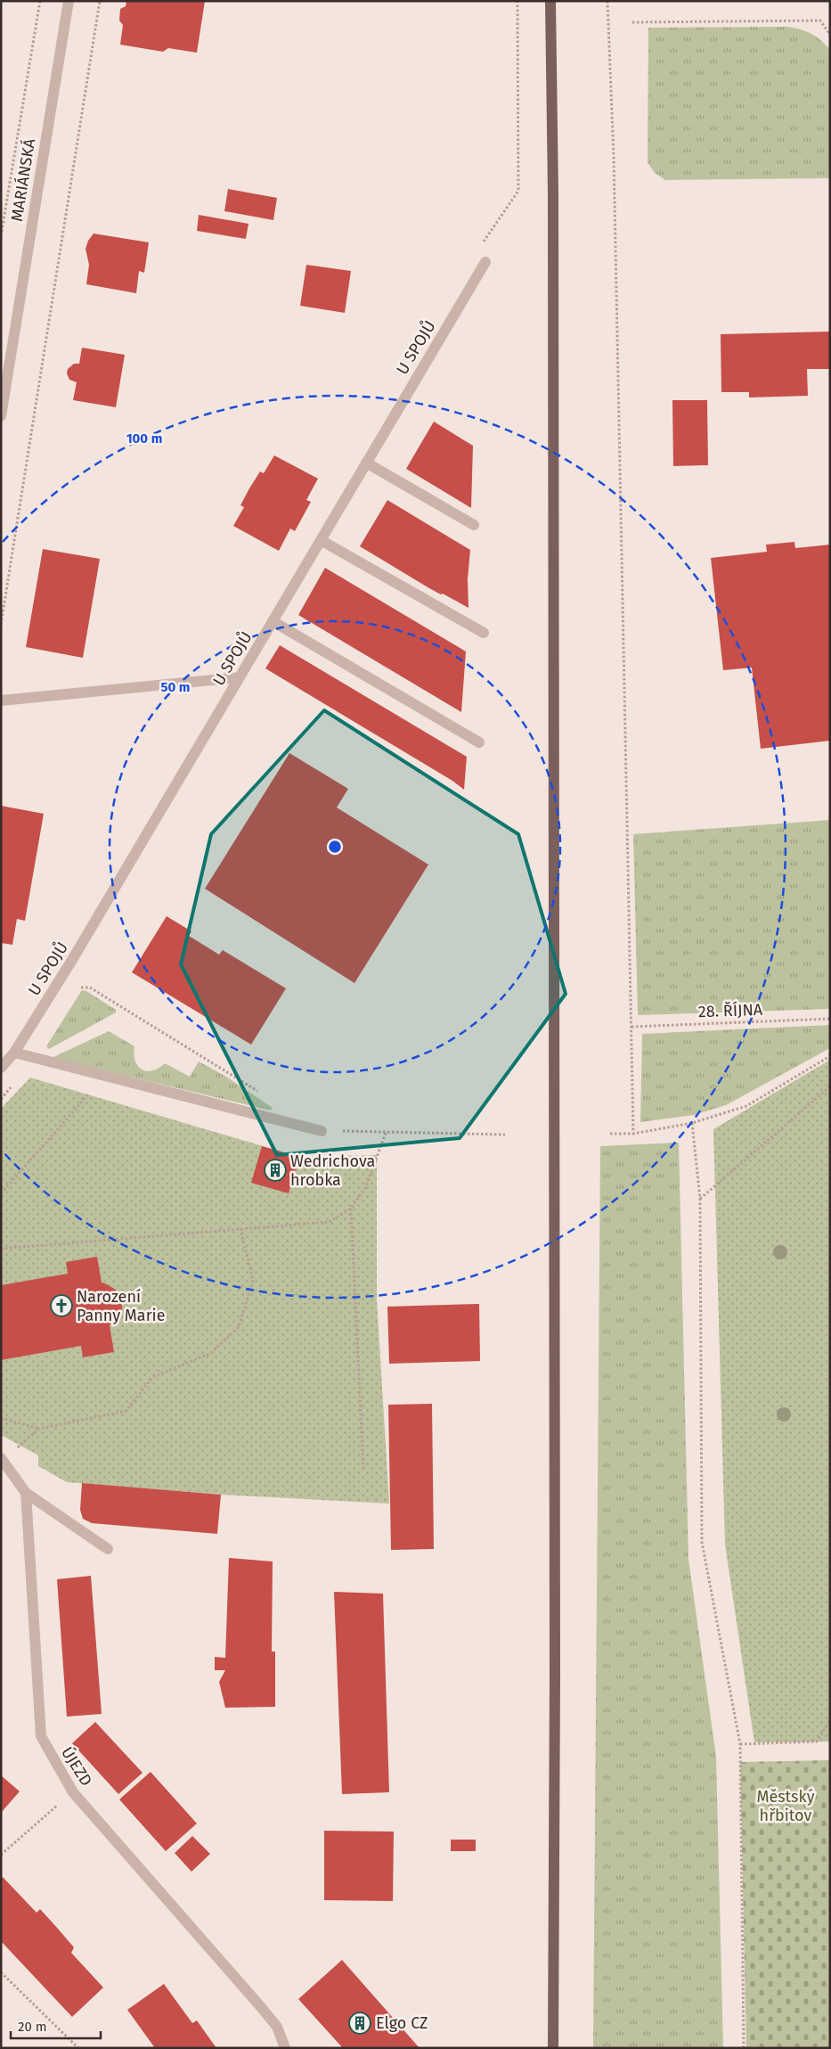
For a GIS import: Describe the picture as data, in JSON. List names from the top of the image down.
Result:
{
  "streets": {
    "street": ["MARIÁNSKÁ", "U SPOJŮ", "ÚJEZD"],
    "path": ["28. ŘÍJNA"]
  },
  "parks": ["Městský hřbitov"],
  "places": {
    "building": ["Wedrichova hrobka", "Elgo CZ"],
    "church": ["Narození Panny Marie"]
  },
  "scale_bar": "20 m",
  "rings": ["100 m", "50 m"]
}
